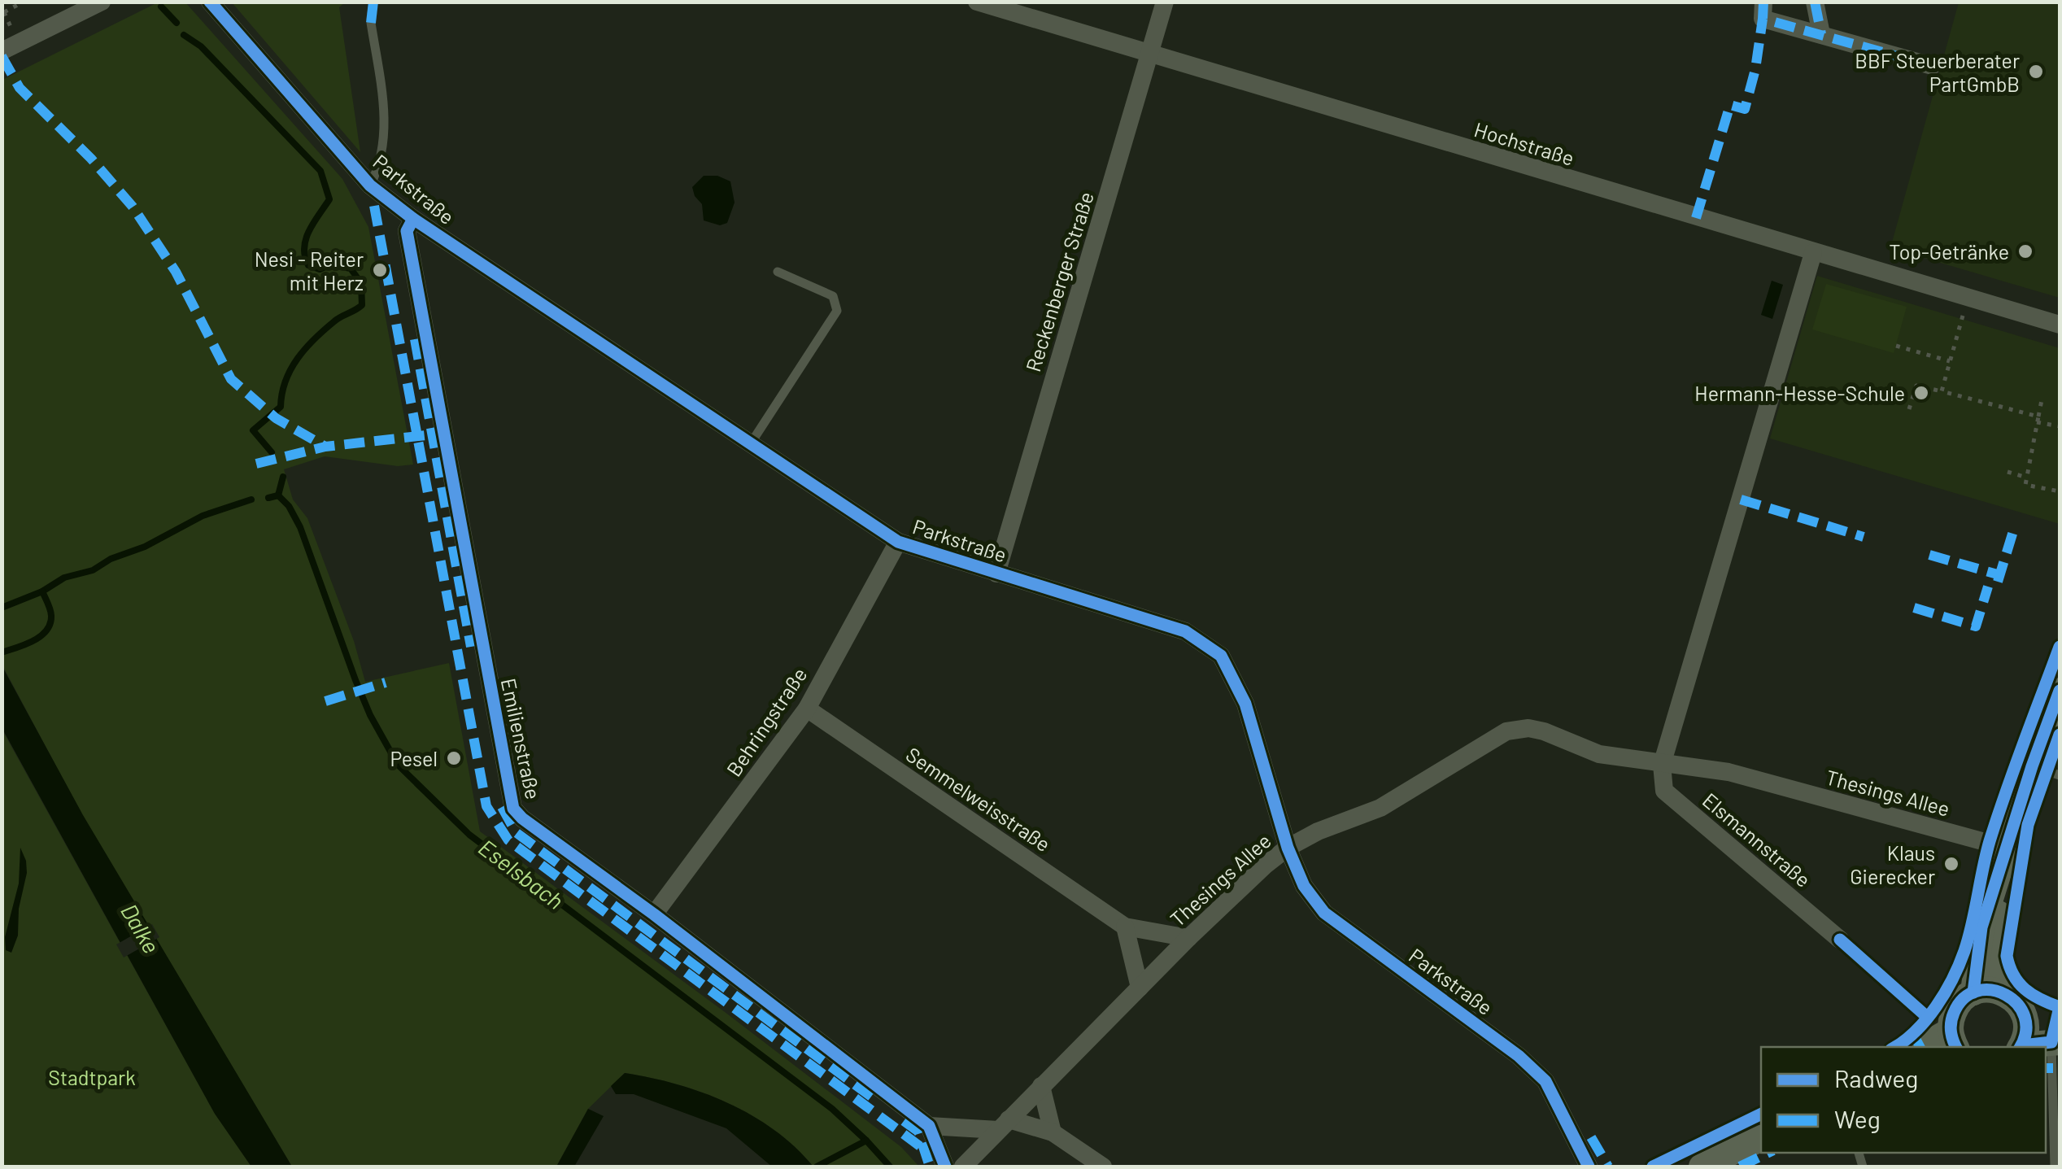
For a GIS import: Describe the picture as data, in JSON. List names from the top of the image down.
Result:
{
  "streets": {
    "street": [
      "Hochstraße",
      "Parkstraße",
      "Reckenberger Straße",
      "Behringstraße",
      "Emilienstraße",
      "Thesings Allee",
      "Semmelweisstraße",
      "Elsmannstraße"
    ]
  },
  "crossings": [
    ["Hochstraße", "Reckenberger Straße"],
    ["Parkstraße", "Reckenberger Straße"],
    ["Parkstraße", "Behringstraße"],
    ["Parkstraße", "Emilienstraße"],
    ["Parkstraße", "Thesings Allee"],
    ["Behringstraße", "Emilienstraße"],
    ["Behringstraße", "Semmelweisstraße"],
    ["Thesings Allee", "Semmelweisstraße"],
    ["Thesings Allee", "Elsmannstraße"]
  ],
  "water": ["Eselsbach", "Dalke"],
  "parks": ["Stadtpark"],
  "places": [
    "BBF Steuerberater PartGmbB",
    "Top-Getränke",
    "Nesi - Reiter mit Herz",
    "Hermann-Hesse-Schule",
    "Pesel",
    "Klaus Gierecker"
  ],
  "legend": ["Radweg", "Weg"]
}
